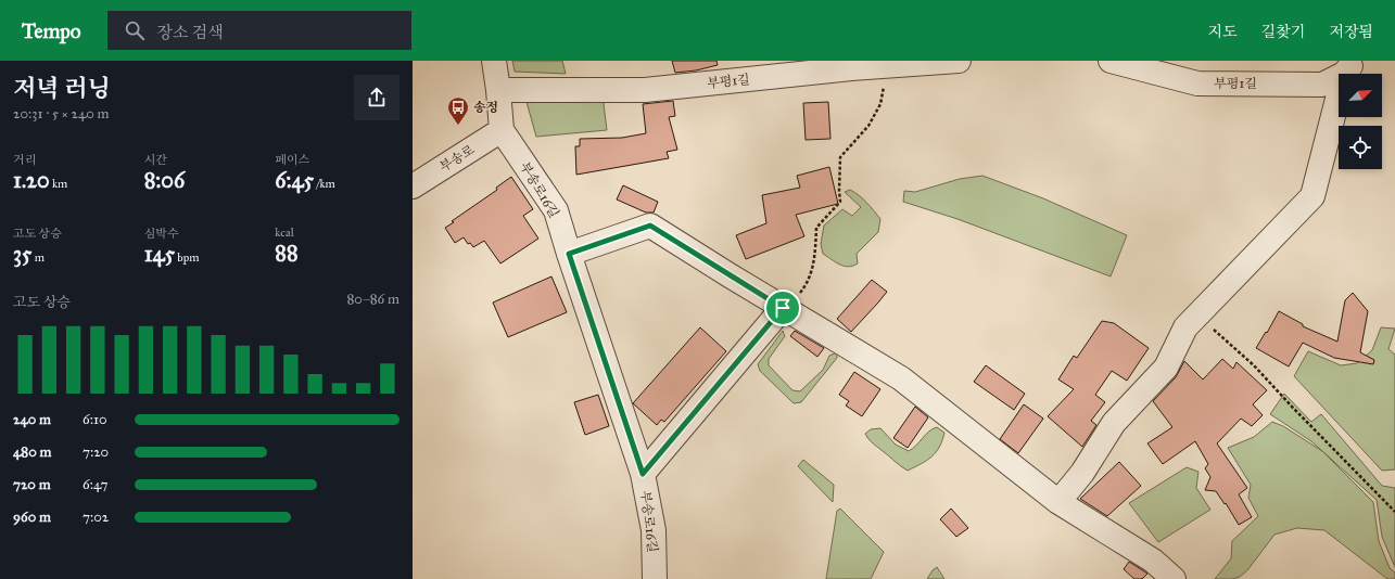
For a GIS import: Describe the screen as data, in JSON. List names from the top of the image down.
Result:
{
  "streets": {
    "street": ["부평1길", "부송로", "부송로16길"]
  },
  "crossings": [
    ["부송로", "부송로16길"]
  ],
  "places": {
    "bus stop": ["송정"]
  },
  "north": "top right",
  "page": {
    "header": "Tempo",
    "search": "장소 검색",
    "nav": ["지도", "길찾기", "저장됨"],
    "heading": ["저녁 러닝", "20:31 · 5 × 240 m"],
    "stats": [
      ["거리", "1.20 km"],
      ["시간", "8:06"],
      ["페이스", "6:45 /km"],
      ["고도 상승", "35 m"],
      ["심박수", "145 bpm"],
      ["kcal", "88"]
    ],
    "chart": ["고도 상승", "80–86 m"],
    "list": [
      {
        "name": "240 m",
        "note": "6:10"
      },
      {
        "name": "480 m",
        "note": "7:20"
      },
      {
        "name": "720 m",
        "note": "6:47"
      },
      {
        "name": "960 m",
        "note": "7:02"
      }
    ]
  }
}
